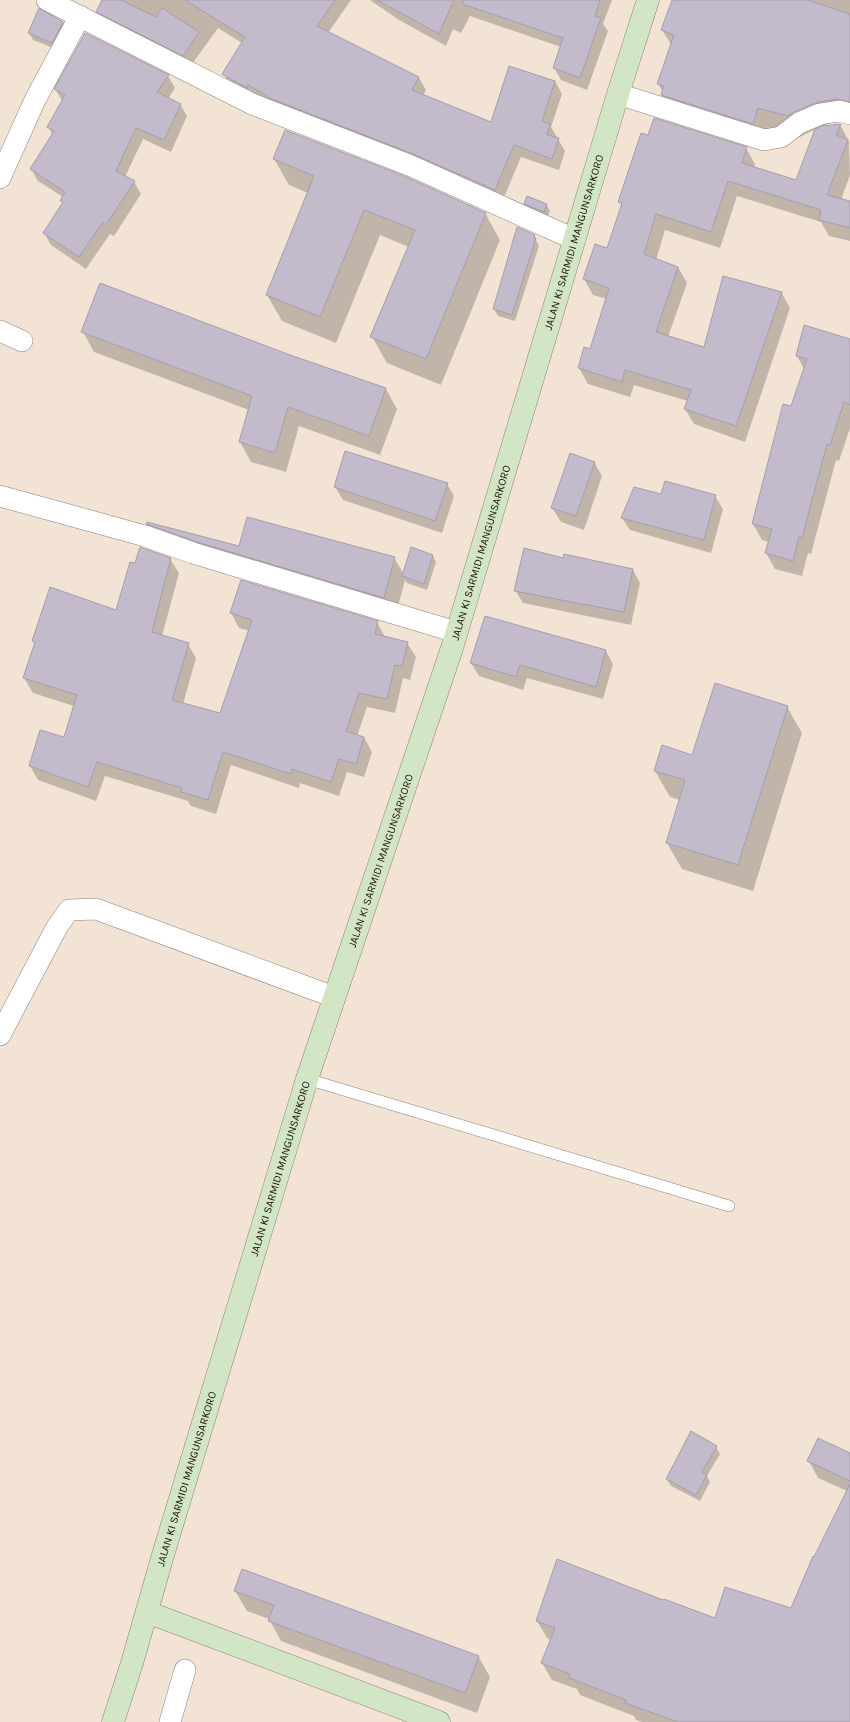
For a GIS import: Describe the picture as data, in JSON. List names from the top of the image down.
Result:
{
  "streets": {
    "main road": ["JALAN KI SARMIDI MANGUNSARKORO"]
  }
}
